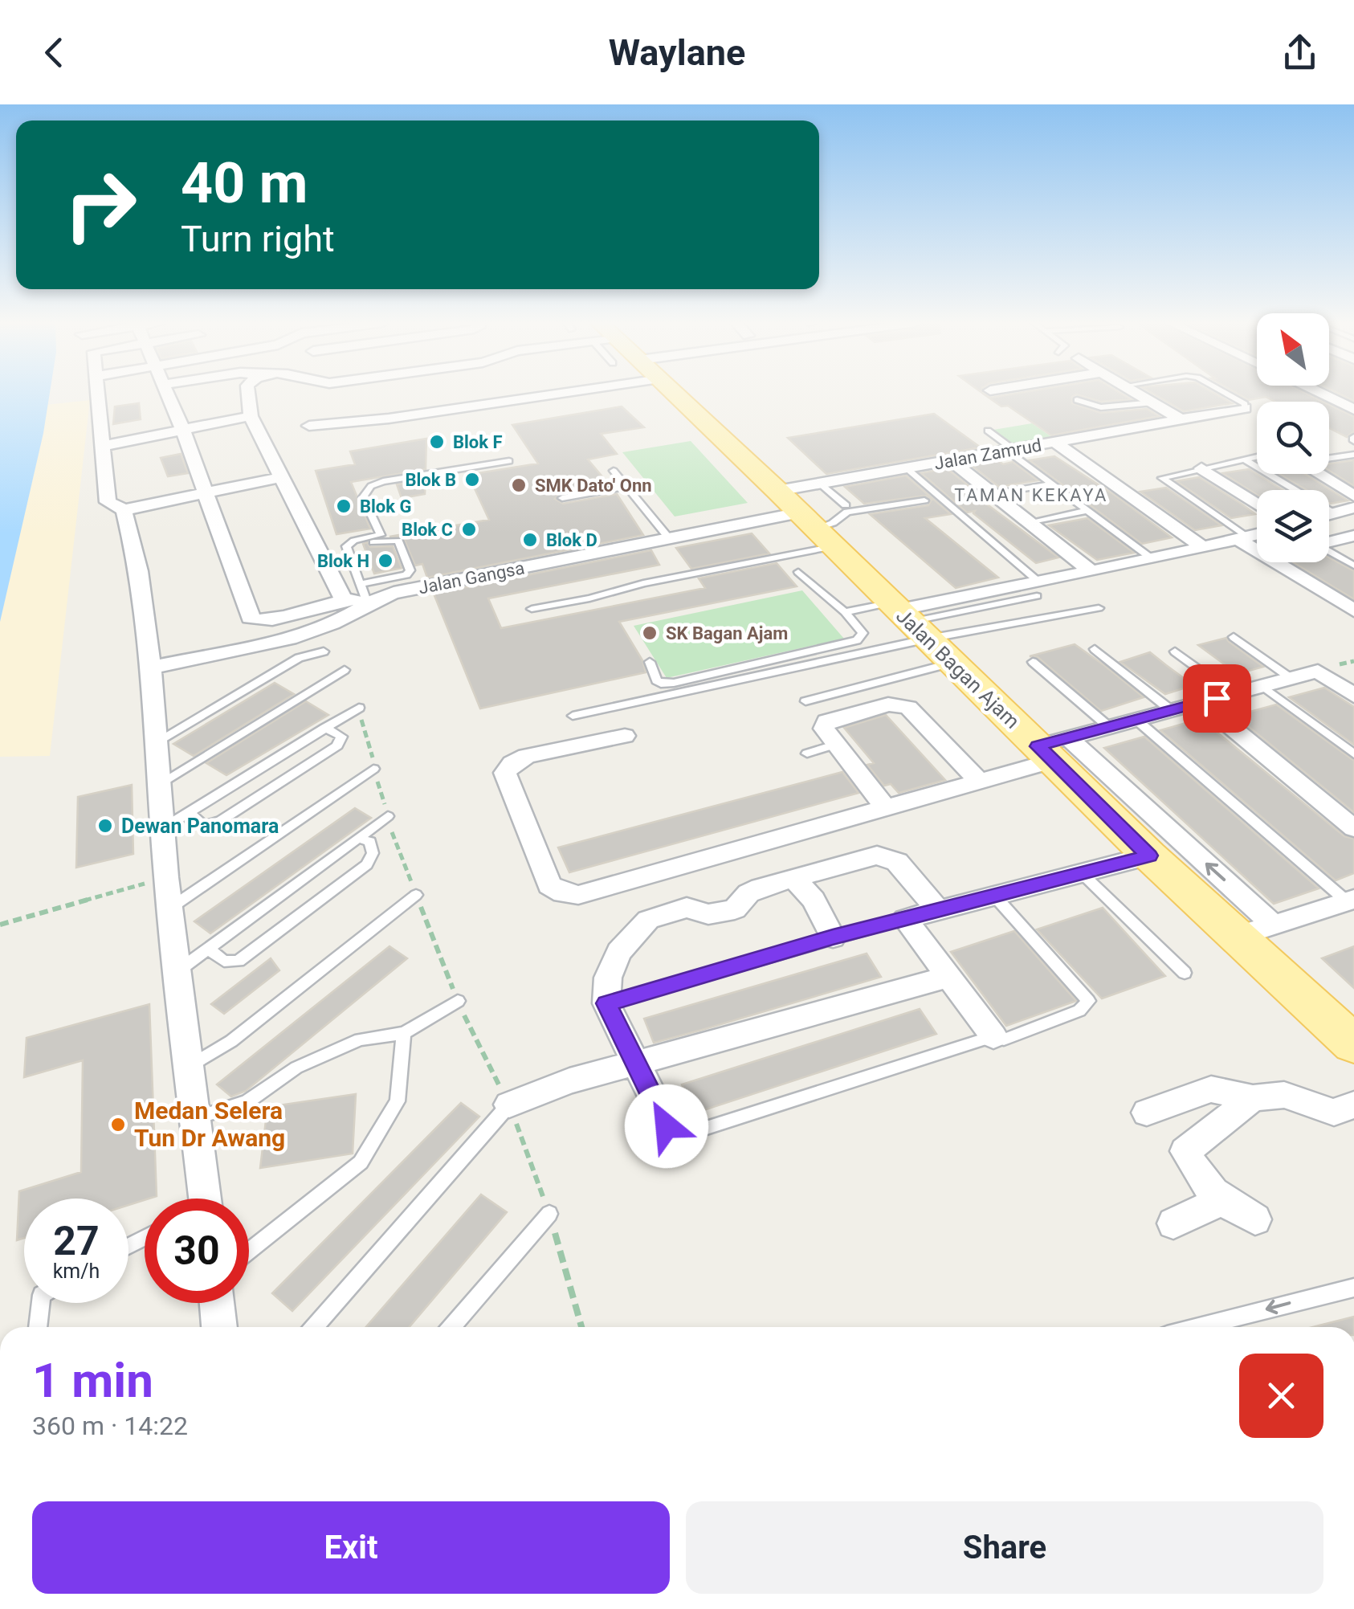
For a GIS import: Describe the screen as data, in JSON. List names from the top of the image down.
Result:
{
  "streets": {
    "main road": ["Jalan Bagan Ajam"],
    "street": ["Jalan Zamrud", "Jalan Gangsa"]
  },
  "crossings": [
    ["Jalan Zamrud", "Jalan Bagan Ajam"],
    ["Jalan Gangsa", "Jalan Bagan Ajam"]
  ],
  "districts": ["TAMAN KEKAYA"],
  "places": [
    "Blok F",
    "Blok B",
    "SMK Dato' Onn",
    "Blok G",
    "Blok C",
    "Blok D",
    "Blok H",
    "SK Bagan Ajam",
    "Dewan Panomara",
    "Medan Selera Tun Dr Awang"
  ],
  "north": "top left",
  "page": {
    "header": "Waylane",
    "turn": ["40 m", "Turn right"],
    "speed": "27 km/h",
    "limit": "30",
    "heading": ["1 min", "360 m · 14:22"],
    "buttons": ["Exit", "Share"]
  }
}
